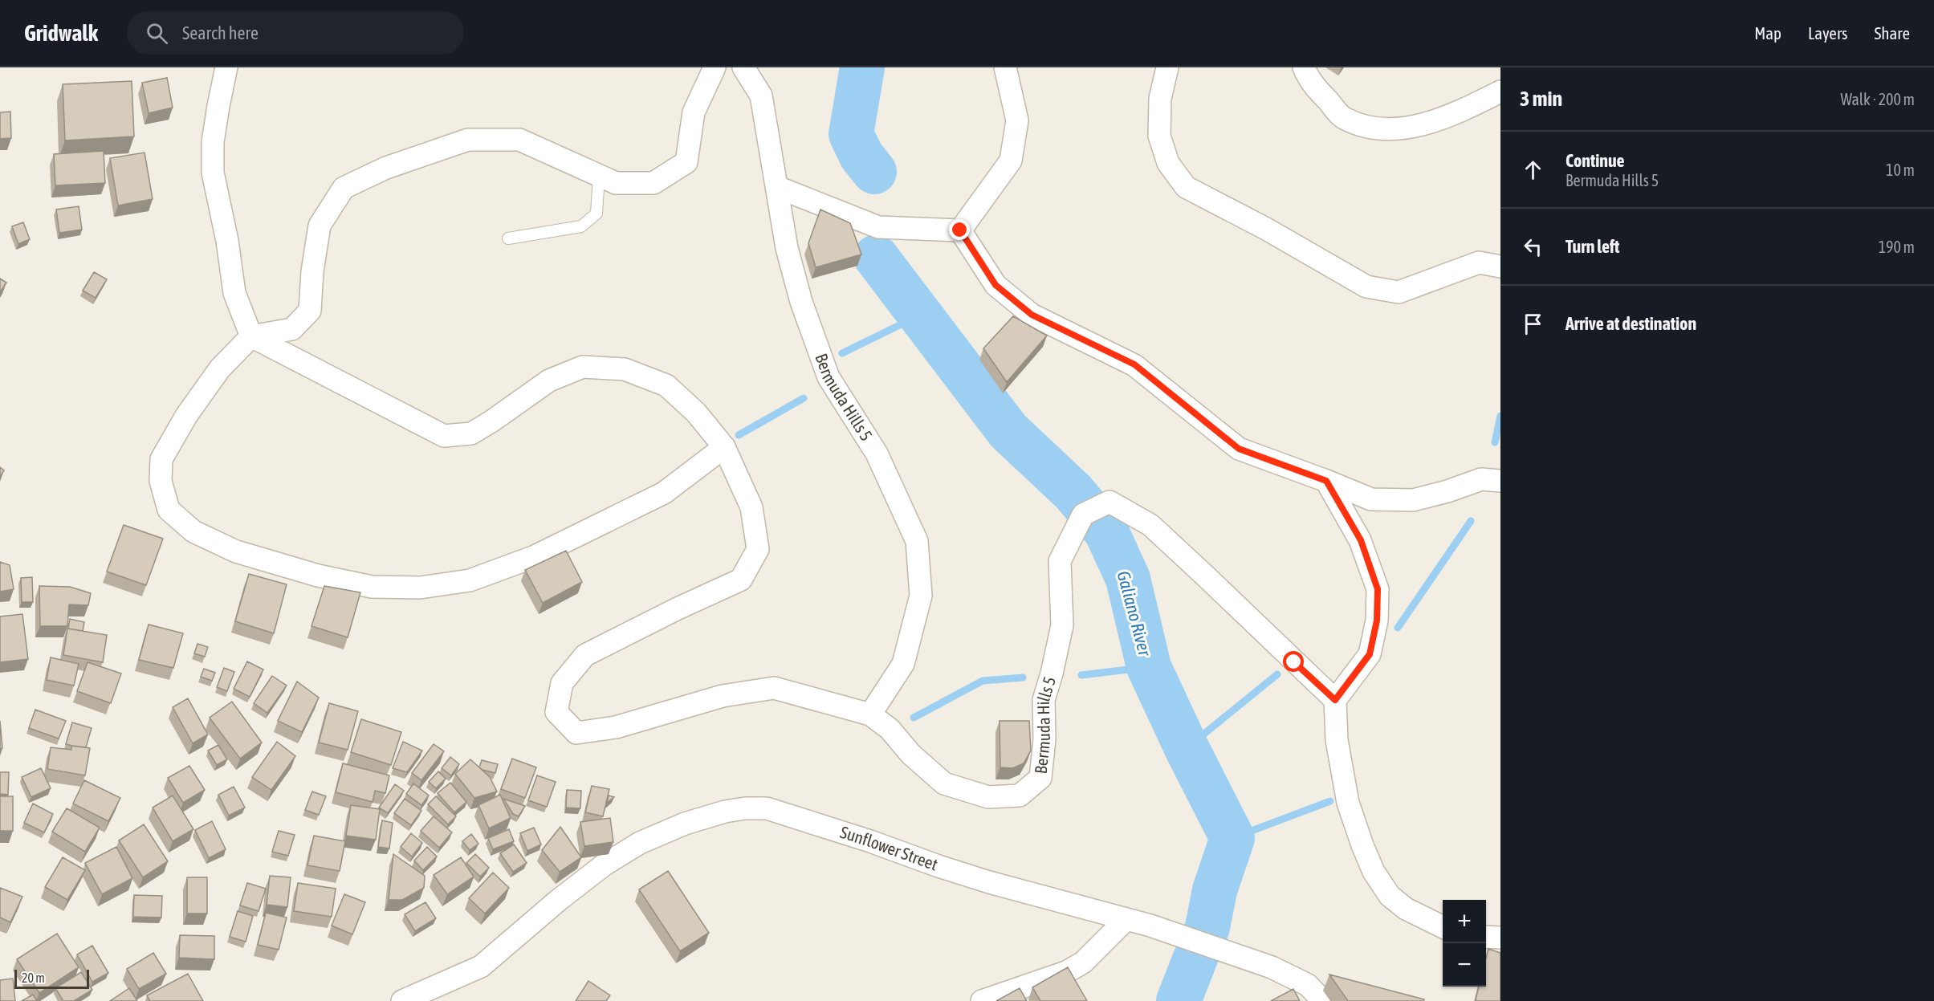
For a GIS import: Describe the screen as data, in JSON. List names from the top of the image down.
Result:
{
  "streets": {
    "street": ["Bermuda Hills 5", "Sunflower Street"]
  },
  "water": ["Galiano River"],
  "scale_bar": "20 m",
  "page": {
    "header": "Gridwalk",
    "search": "Search here",
    "nav": ["Map", "Layers", "Share"],
    "heading": ["3 min", "Walk · 200 m"],
    "list": [
      ["Continue", "Bermuda Hills 5", "10 m"],
      ["Turn left", "190 m"],
      "Arrive at destination"
    ],
    "map_buttons": ["+", "−"],
    "scale": "20 m"
  }
}
